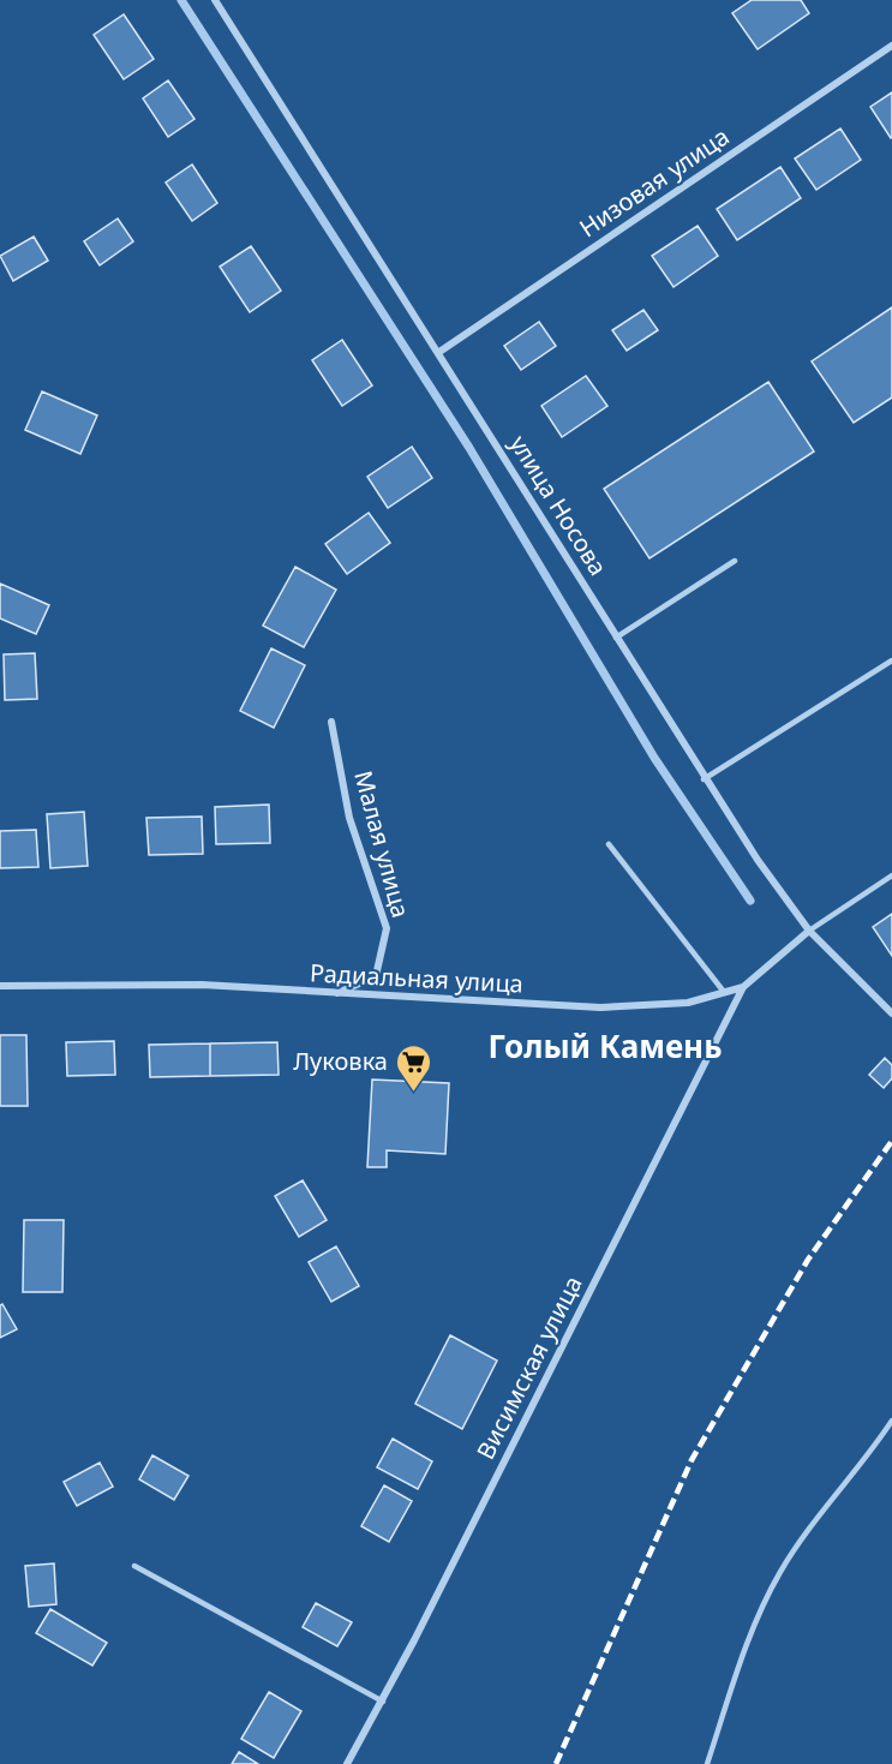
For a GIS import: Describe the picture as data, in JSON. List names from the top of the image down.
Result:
{
  "streets": {
    "street": [
      "Низовая улица",
      "улица Носова",
      "Малая улица",
      "Радиальная улица",
      "Висимская улица"
    ]
  },
  "crossings": [
    ["Низовая улица", "улица Носова"],
    ["улица Носова", "Радиальная улица"],
    ["Малая улица", "Радиальная улица"],
    ["Радиальная улица", "Висимская улица"]
  ],
  "districts": ["Голый Камень"],
  "places": {
    "supermarket": ["Луковка"]
  }
}
